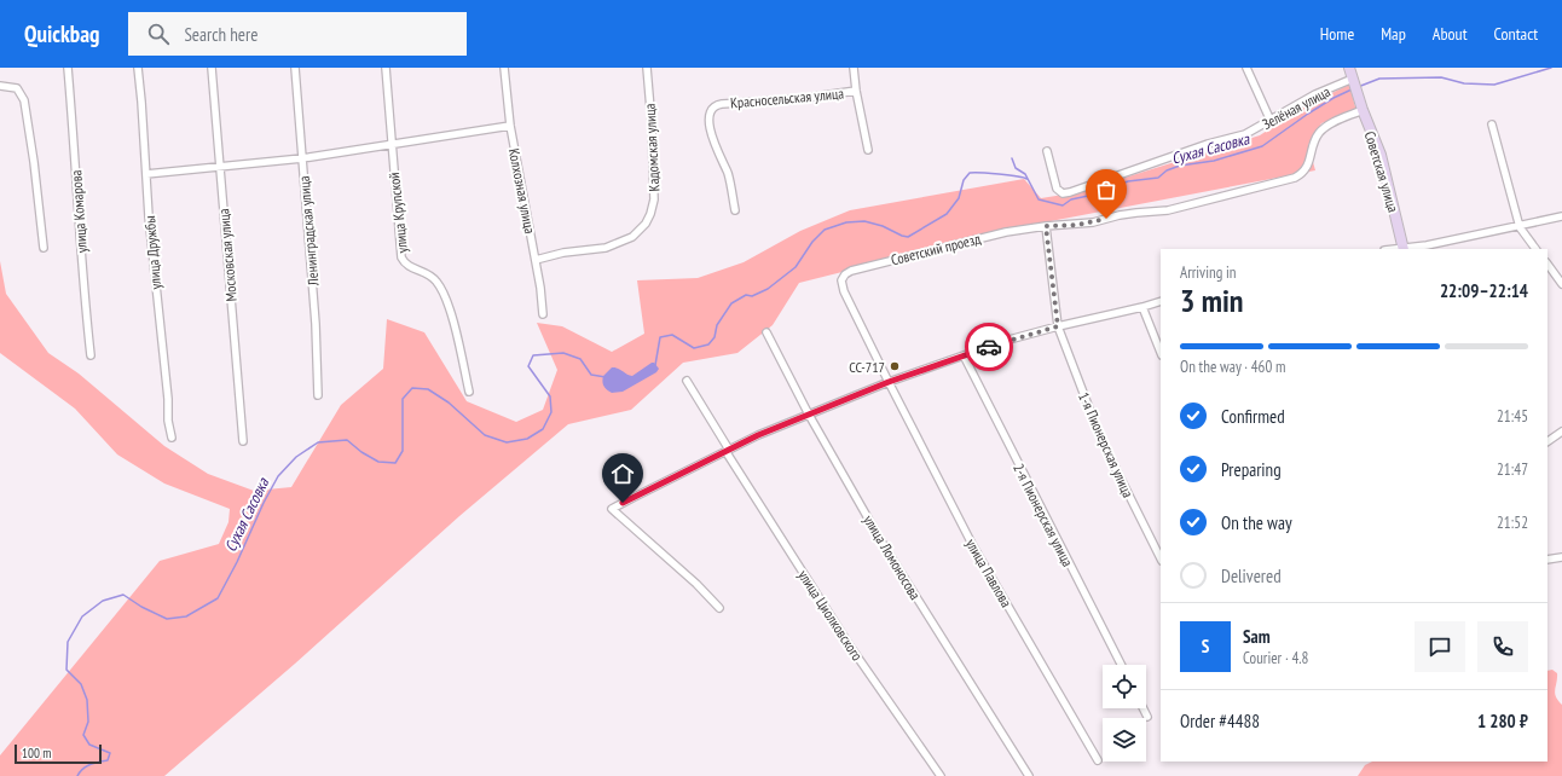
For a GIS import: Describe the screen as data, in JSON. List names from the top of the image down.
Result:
{
  "streets": {
    "street": [
      "Красносельская улица",
      "Зелёная улица",
      "Кадомская улица",
      "Советская улица",
      "Колхозная улица",
      "улица Комарова",
      "улица Крупской",
      "Ленинградская улица",
      "Советский проезд",
      "улица Дружбы",
      "Московская улица",
      "1-я Пионерская улица",
      "2-я Пионерская улица",
      "улица Ломоносова",
      "улица Павлова",
      "улица Циолковского"
    ]
  },
  "crossings": [
    ["Зелёная улица", "Советская улица"],
    ["Кадомская улица", "Колхозная улица"],
    ["Советский проезд", "улица Павлова"]
  ],
  "water": ["Сухая Сасовка"],
  "places": ["СС-717"],
  "scale_bar": "100 m",
  "page": {
    "header": "Quickbag",
    "search": "Search here",
    "nav": [
      "Home",
      "Map",
      "About",
      "Contact"
    ],
    "heading": ["3 min", "Arriving in", "22:09–22:14"],
    "panel": [
      "Sam",
      "Courier · 4.8",
      "Order #4488",
      "1 280 ₽"
    ],
    "bar": "On the way · 460 m",
    "list": [
      ["Confirmed", "21:45"],
      ["Preparing", "21:47"],
      ["On the way", "21:52"],
      "Delivered"
    ],
    "round": "S",
    "scale": "100 m"
  }
}
